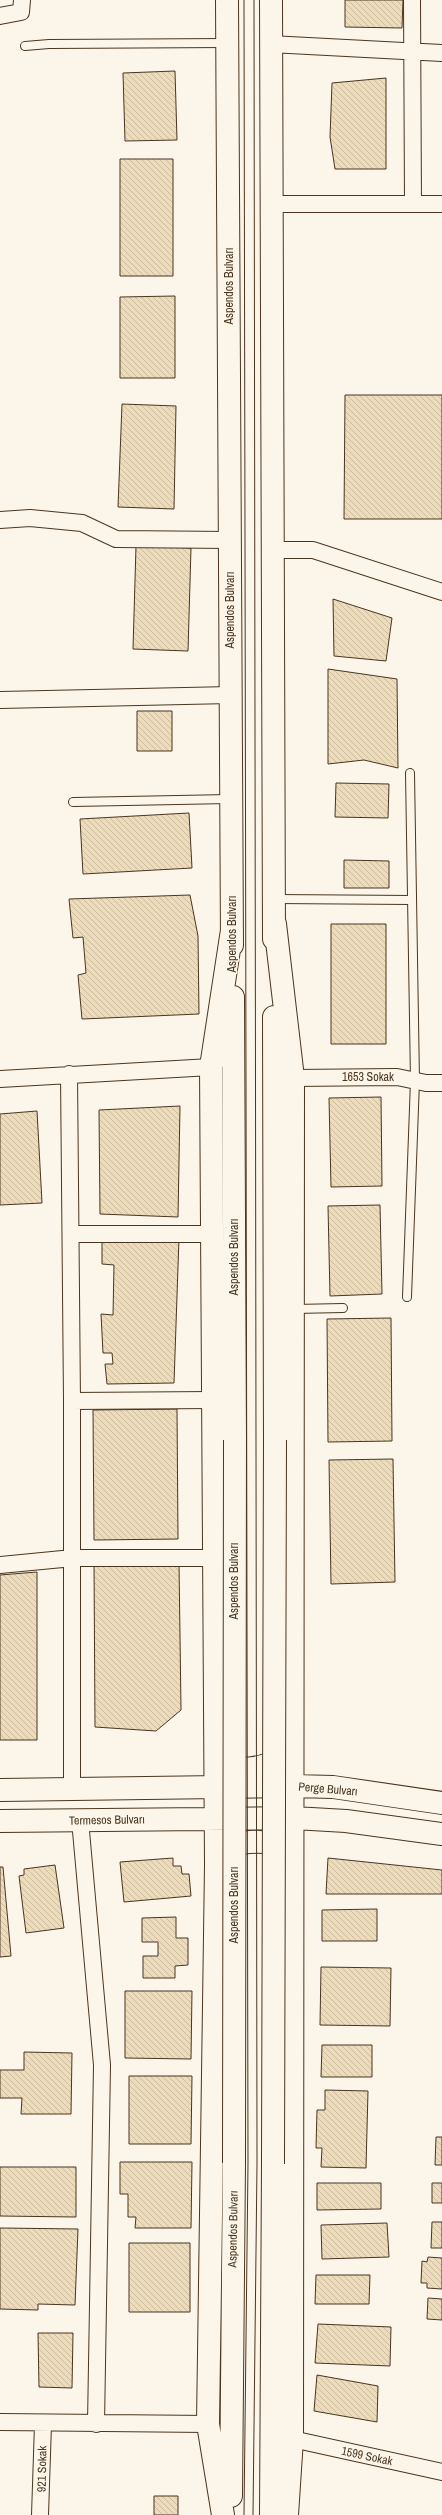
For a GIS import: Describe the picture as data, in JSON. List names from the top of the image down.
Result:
{
  "streets": {
    "main road": ["Aspendos Bulvarı", "Perge Bulvarı", "Termesos Bulvarı"],
    "street": ["1653 Sokak", "1599 Sokak", "921 Sokak"]
  }
}
